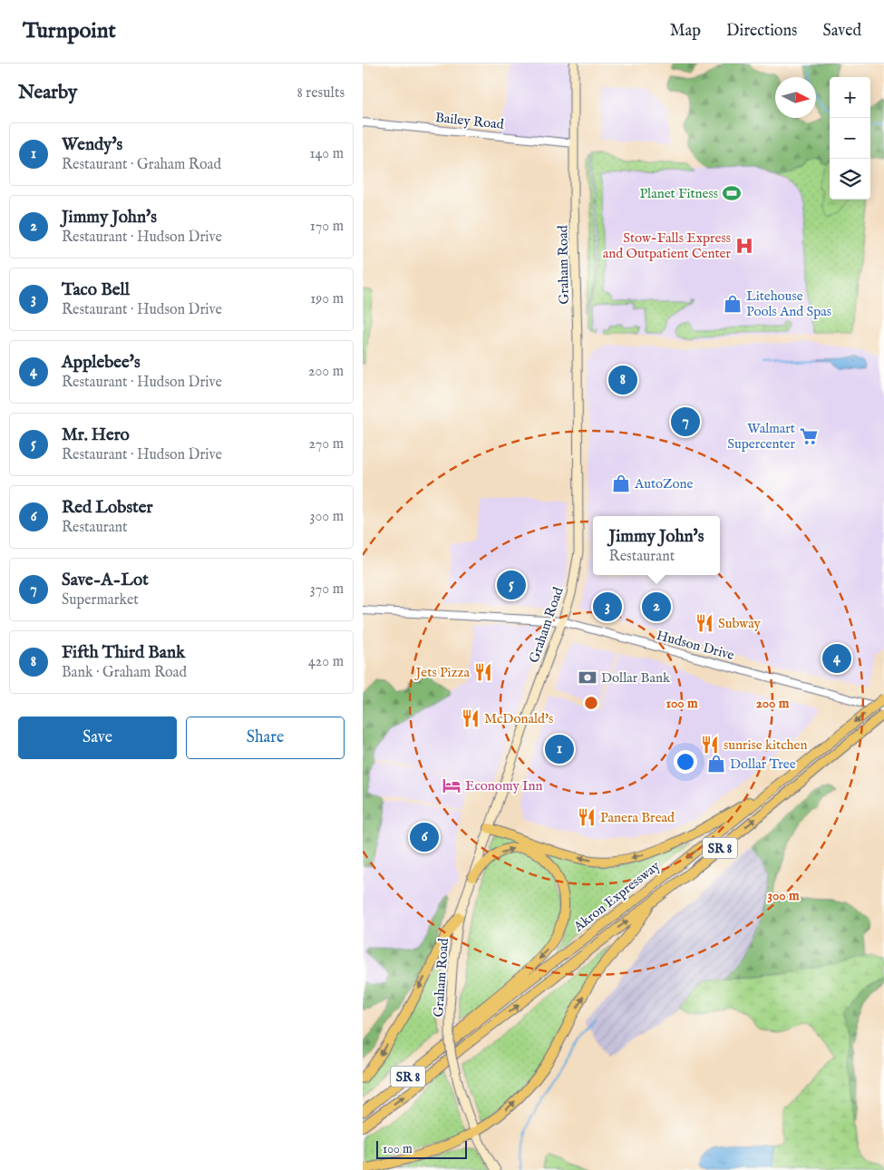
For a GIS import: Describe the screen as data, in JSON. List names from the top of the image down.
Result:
{
  "streets": {
    "highway": ["SR 8", "Akron Expressway"],
    "main road": ["Graham Road"],
    "street": ["Bailey Road", "Hudson Drive"]
  },
  "crossings": [
    ["Bailey Road", "Graham Road"],
    ["Graham Road", "Hudson Drive"]
  ],
  "places": {
    "sports": ["Planet Fitness"],
    "hospital": ["Stow-Falls Express and Outpatient Center"],
    "shop": ["Litehouse Pools And Spas", "AutoZone", "Dollar Tree"],
    "supermarket": ["Walmart Supercenter"],
    "restaurant": [
      "Subway",
      "Jets Pizza",
      "McDonald's",
      "sunrise kitchen",
      "Panera Bread"
    ],
    "bank": ["Dollar Bank"],
    "hotel": ["Economy Inn"]
  },
  "scale_bar": "100 m",
  "north": "right",
  "page": {
    "header": "Turnpoint",
    "nav": ["Map", "Directions", "Saved"],
    "heading": ["Nearby", "8 results"],
    "map_buttons": ["+", "−"],
    "list": [
      {
        "mark": "1",
        "name": "Wendy's",
        "note": "Restaurant · Graham Road",
        "value": "140 m"
      },
      {
        "mark": "2",
        "name": "Jimmy John's",
        "note": "Restaurant · Hudson Drive",
        "value": "170 m"
      },
      {
        "mark": "3",
        "name": "Taco Bell",
        "note": "Restaurant · Hudson Drive",
        "value": "190 m"
      },
      {
        "mark": "4",
        "name": "Applebee's",
        "note": "Restaurant · Hudson Drive",
        "value": "200 m"
      },
      {
        "mark": "5",
        "name": "Mr. Hero",
        "note": "Restaurant · Hudson Drive",
        "value": "270 m"
      },
      {
        "mark": "6",
        "name": "Red Lobster",
        "note": "Restaurant",
        "value": "300 m"
      },
      {
        "mark": "7",
        "name": "Save-A-Lot",
        "note": "Supermarket",
        "value": "370 m"
      },
      {
        "mark": "8",
        "name": "Fifth Third Bank",
        "note": "Bank · Graham Road",
        "value": "420 m"
      }
    ],
    "pins": [
      "8",
      "7",
      "5",
      "2",
      "3",
      "4",
      "1",
      "6"
    ],
    "popup": ["Jimmy John's", "Restaurant"],
    "buttons": ["Save", "Share"],
    "scale": "100 m"
  },
  "rings": ["100 m", "200 m", "300 m"]
}
